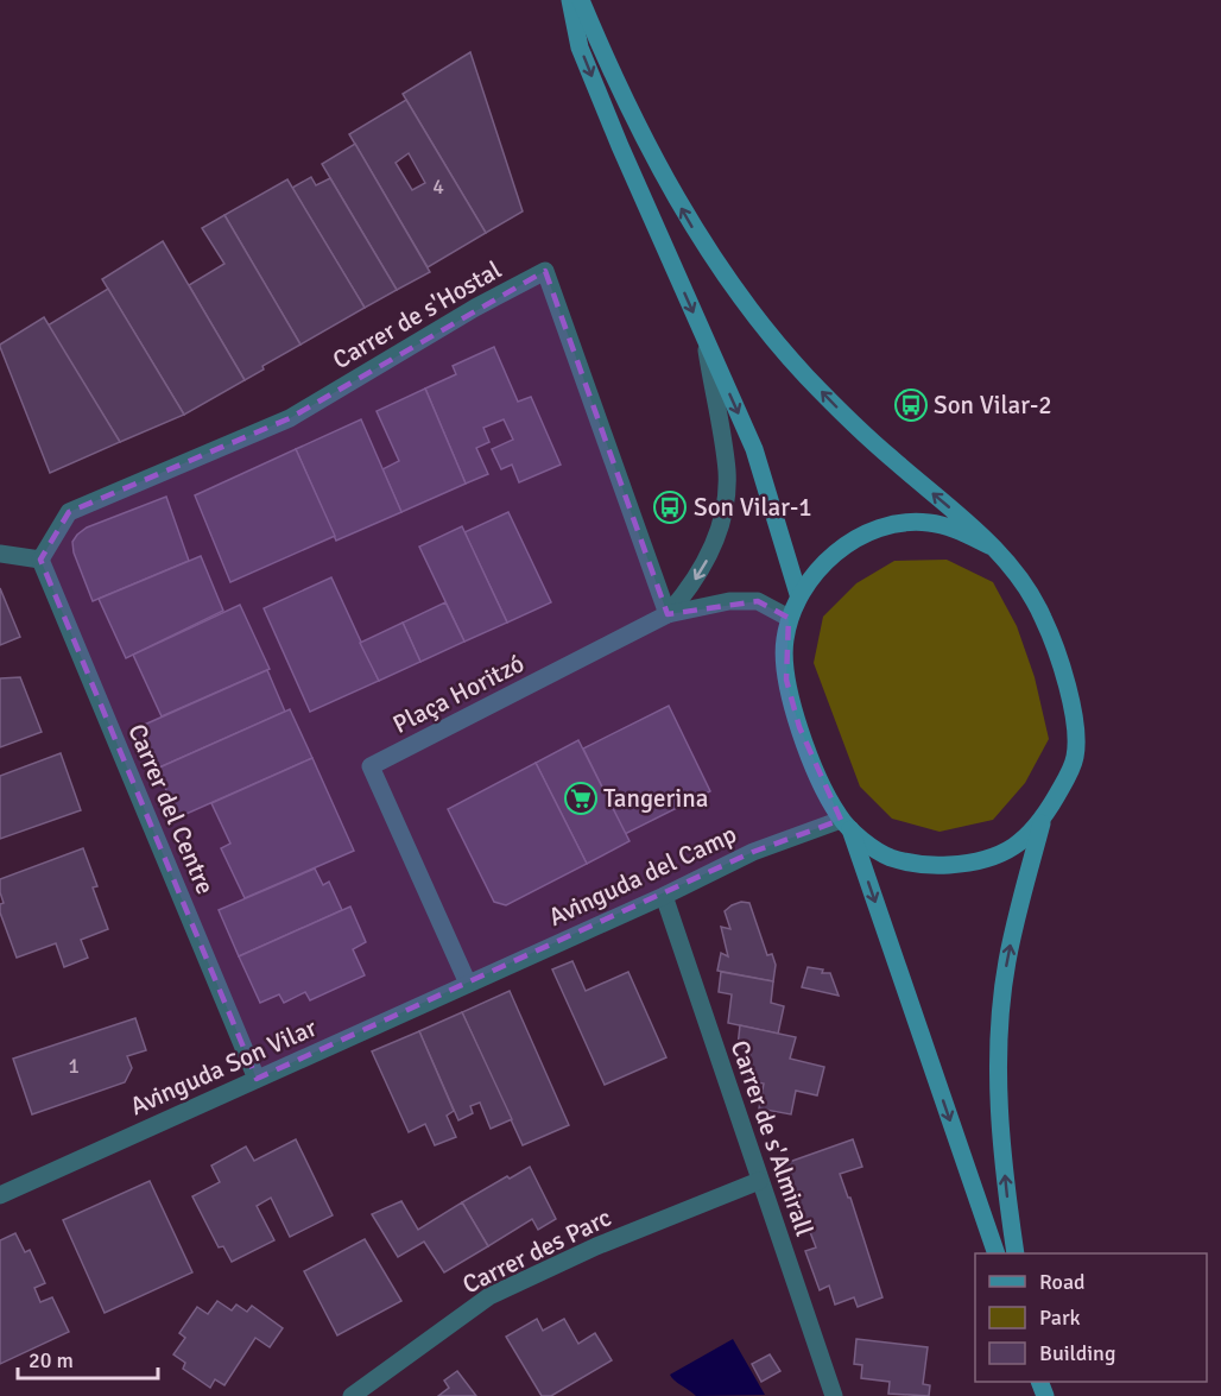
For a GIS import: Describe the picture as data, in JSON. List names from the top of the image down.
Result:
{
  "streets": {
    "street": [
      "Carrer de s'Hostal",
      "Plaça Horitzó",
      "Carrer del Centre",
      "Avinguda del Camp",
      "Avinguda Son Vilar",
      "Carrer de s'Almirall",
      "Carrer des Parc"
    ]
  },
  "crossings": [
    ["Carrer de s'Hostal", "Plaça Horitzó"],
    ["Carrer de s'Hostal", "Carrer del Centre"],
    ["Plaça Horitzó", "Avinguda del Camp"],
    ["Plaça Horitzó", "Avinguda Son Vilar"],
    ["Carrer del Centre", "Avinguda Son Vilar"],
    ["Avinguda del Camp", "Avinguda Son Vilar"],
    ["Avinguda del Camp", "Carrer de s'Almirall"],
    ["Carrer de s'Almirall", "Carrer des Parc"]
  ],
  "places": {
    "bus stop": ["Son Vilar-2", "Son Vilar-1"],
    "supermarket": ["Tangerina"]
  },
  "house_numbers": ["4", "1"],
  "legend": ["Road", "Park", "Building"],
  "scale_bar": "20 m"
}
